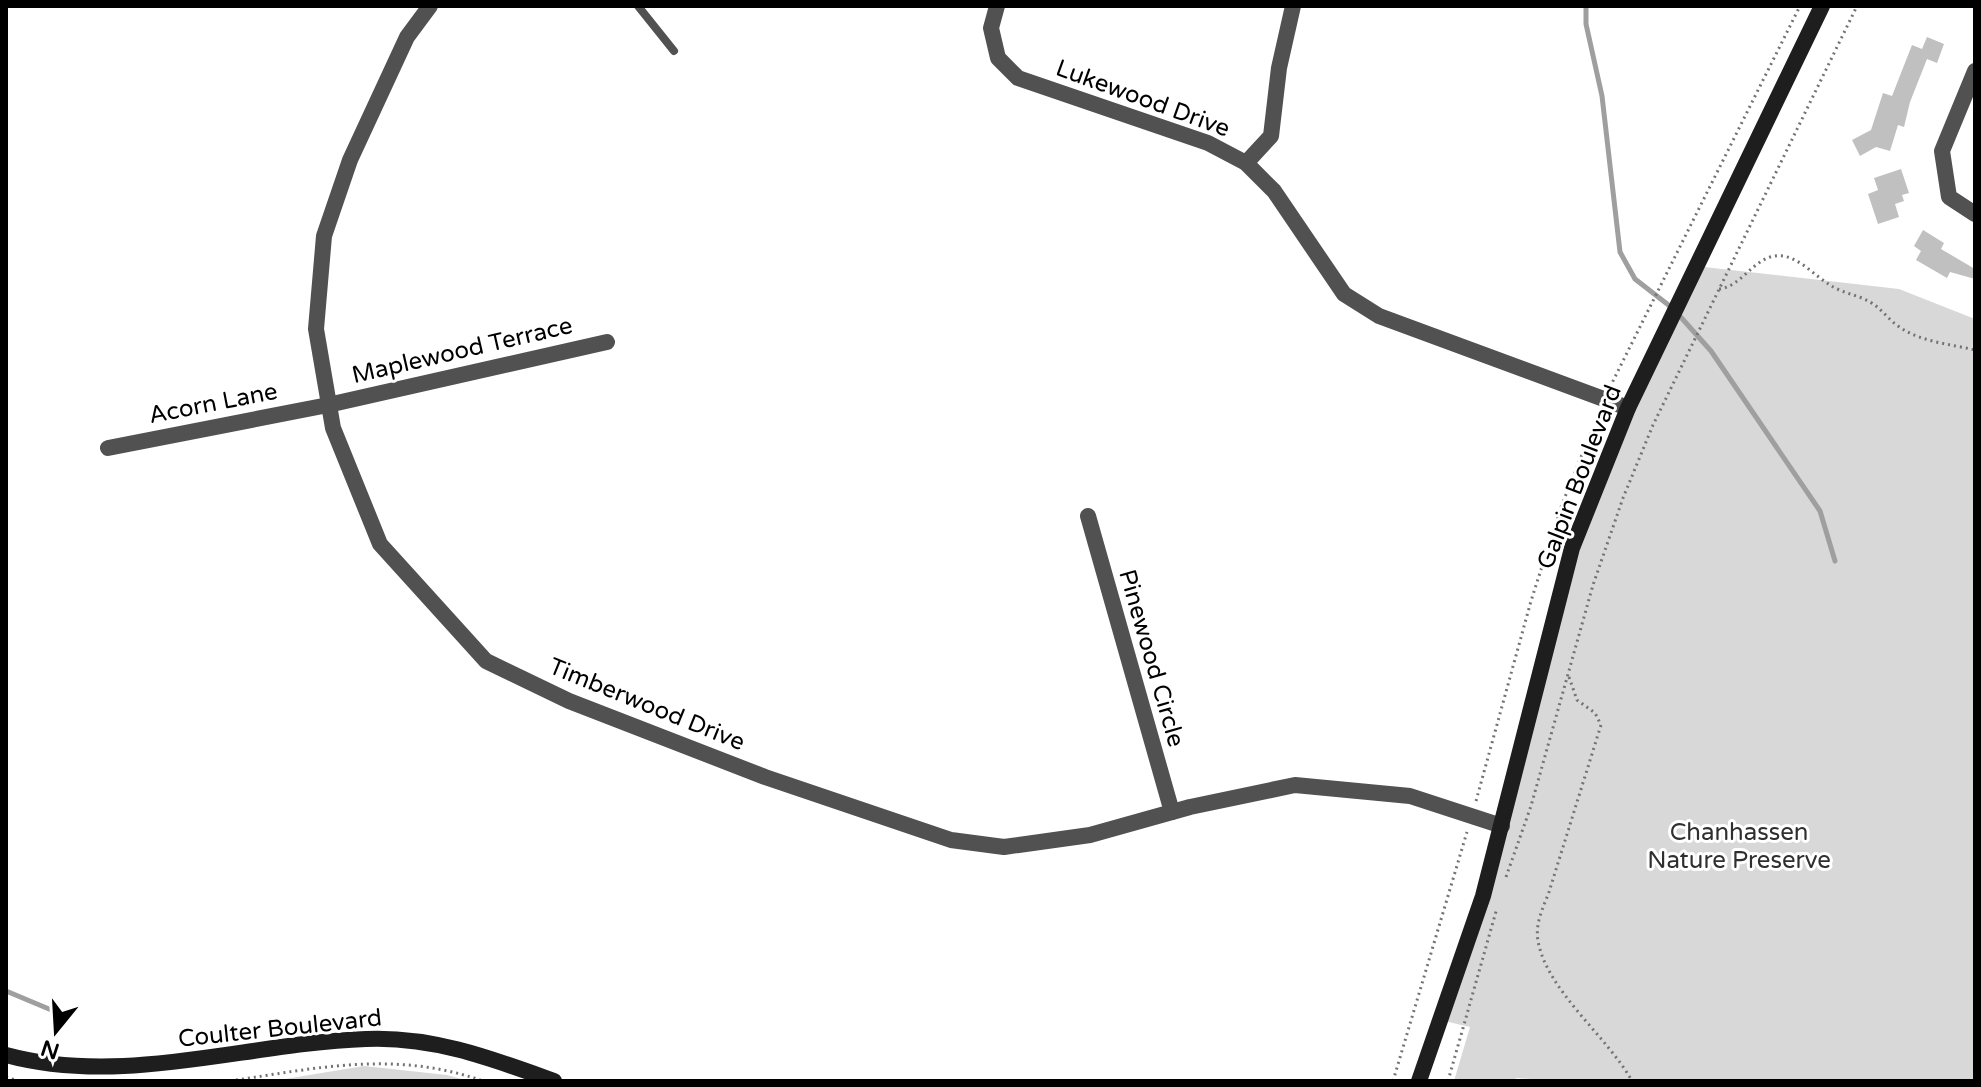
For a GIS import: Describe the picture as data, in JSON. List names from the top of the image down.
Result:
{
  "streets": {
    "street": [
      "Lukewood Drive",
      "Maplewood Terrace",
      "Acorn Lane",
      "Galpin Boulevard",
      "Pinewood Circle",
      "Timberwood Drive",
      "Coulter Boulevard"
    ]
  },
  "crossings": [
    ["Lukewood Drive", "Galpin Boulevard"],
    ["Maplewood Terrace", "Acorn Lane"],
    ["Maplewood Terrace", "Timberwood Drive"],
    ["Acorn Lane", "Timberwood Drive"],
    ["Galpin Boulevard", "Timberwood Drive"],
    ["Pinewood Circle", "Timberwood Drive"]
  ],
  "parks": ["Chanhassen Nature Preserve"],
  "north": "bottom"
}
